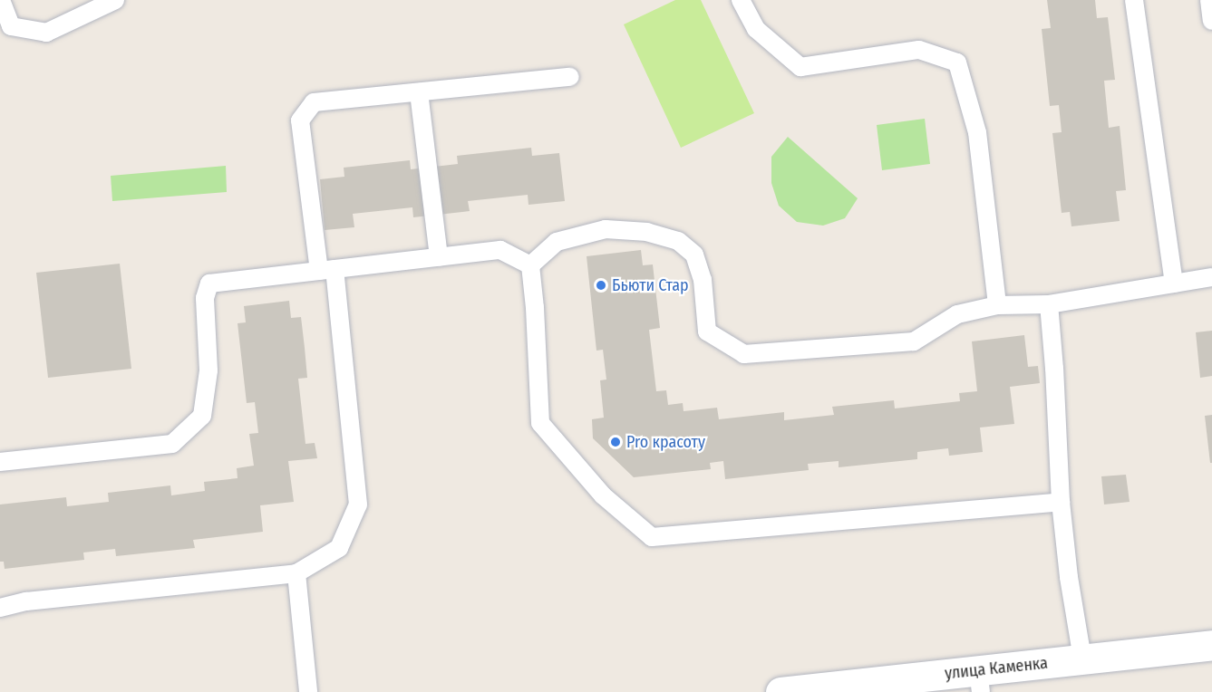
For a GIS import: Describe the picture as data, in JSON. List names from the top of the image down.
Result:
{
  "streets": {
    "main road": ["улица Каменка"]
  },
  "places": ["Бьюти Стар", "Pro красоту"]
}
